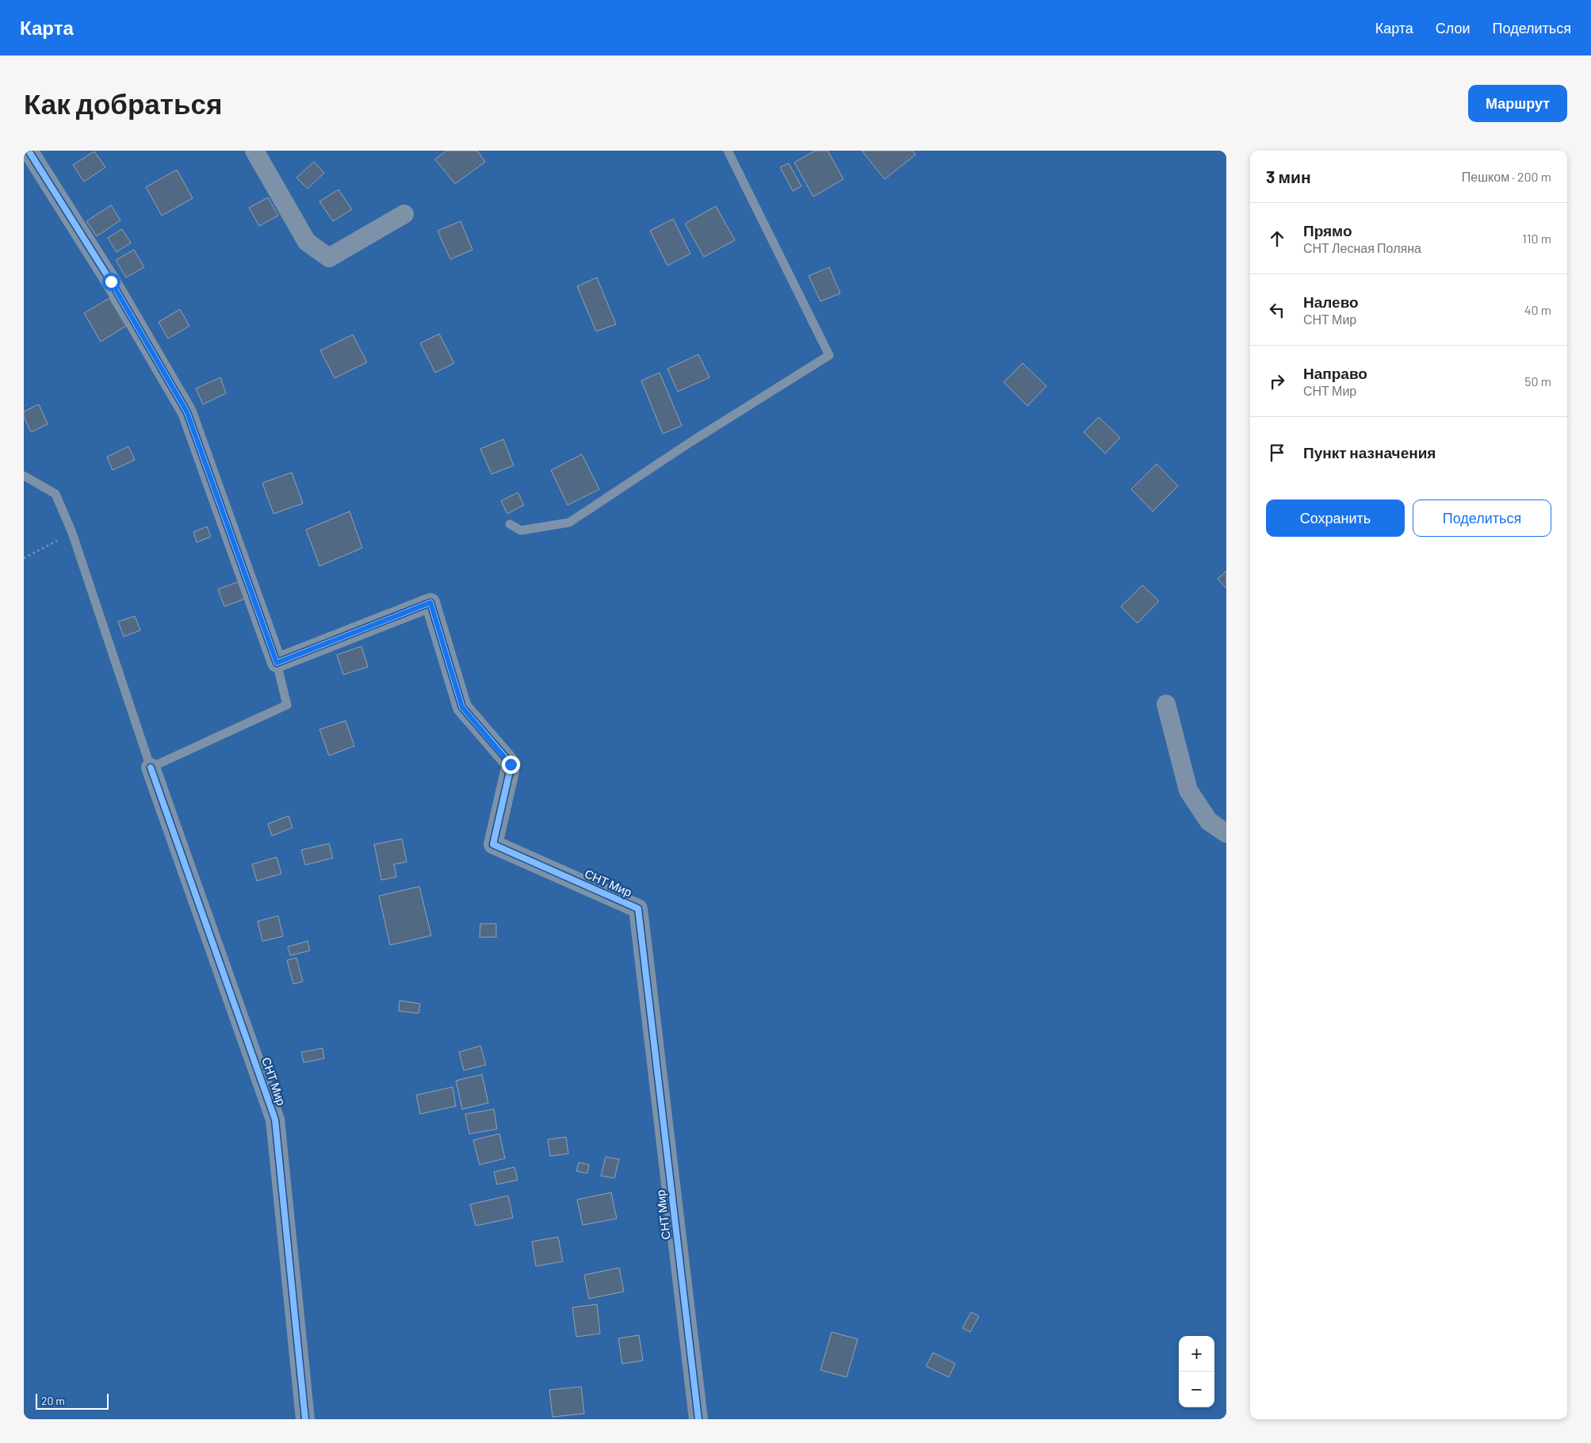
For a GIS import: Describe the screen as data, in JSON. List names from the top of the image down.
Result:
{
  "streets": {
    "street": ["СНТ Мир"]
  },
  "scale_bar": "20 m",
  "page": {
    "header": "Карта",
    "nav": ["Карта", "Слои", "Поделиться"],
    "buttons": [
      "Маршрут",
      ["Сохранить", "Поделиться"]
    ],
    "title": "Как добраться",
    "heading": ["3 мин", "Пешком · 200 m"],
    "list": [
      ["Прямо", "СНТ Лесная Поляна", "110 m"],
      ["Налево", "СНТ Мир", "40 m"],
      ["Направо", "СНТ Мир", "50 m"],
      "Пункт назначения"
    ],
    "map_buttons": ["+", "−"],
    "scale": "20 m"
  }
}
